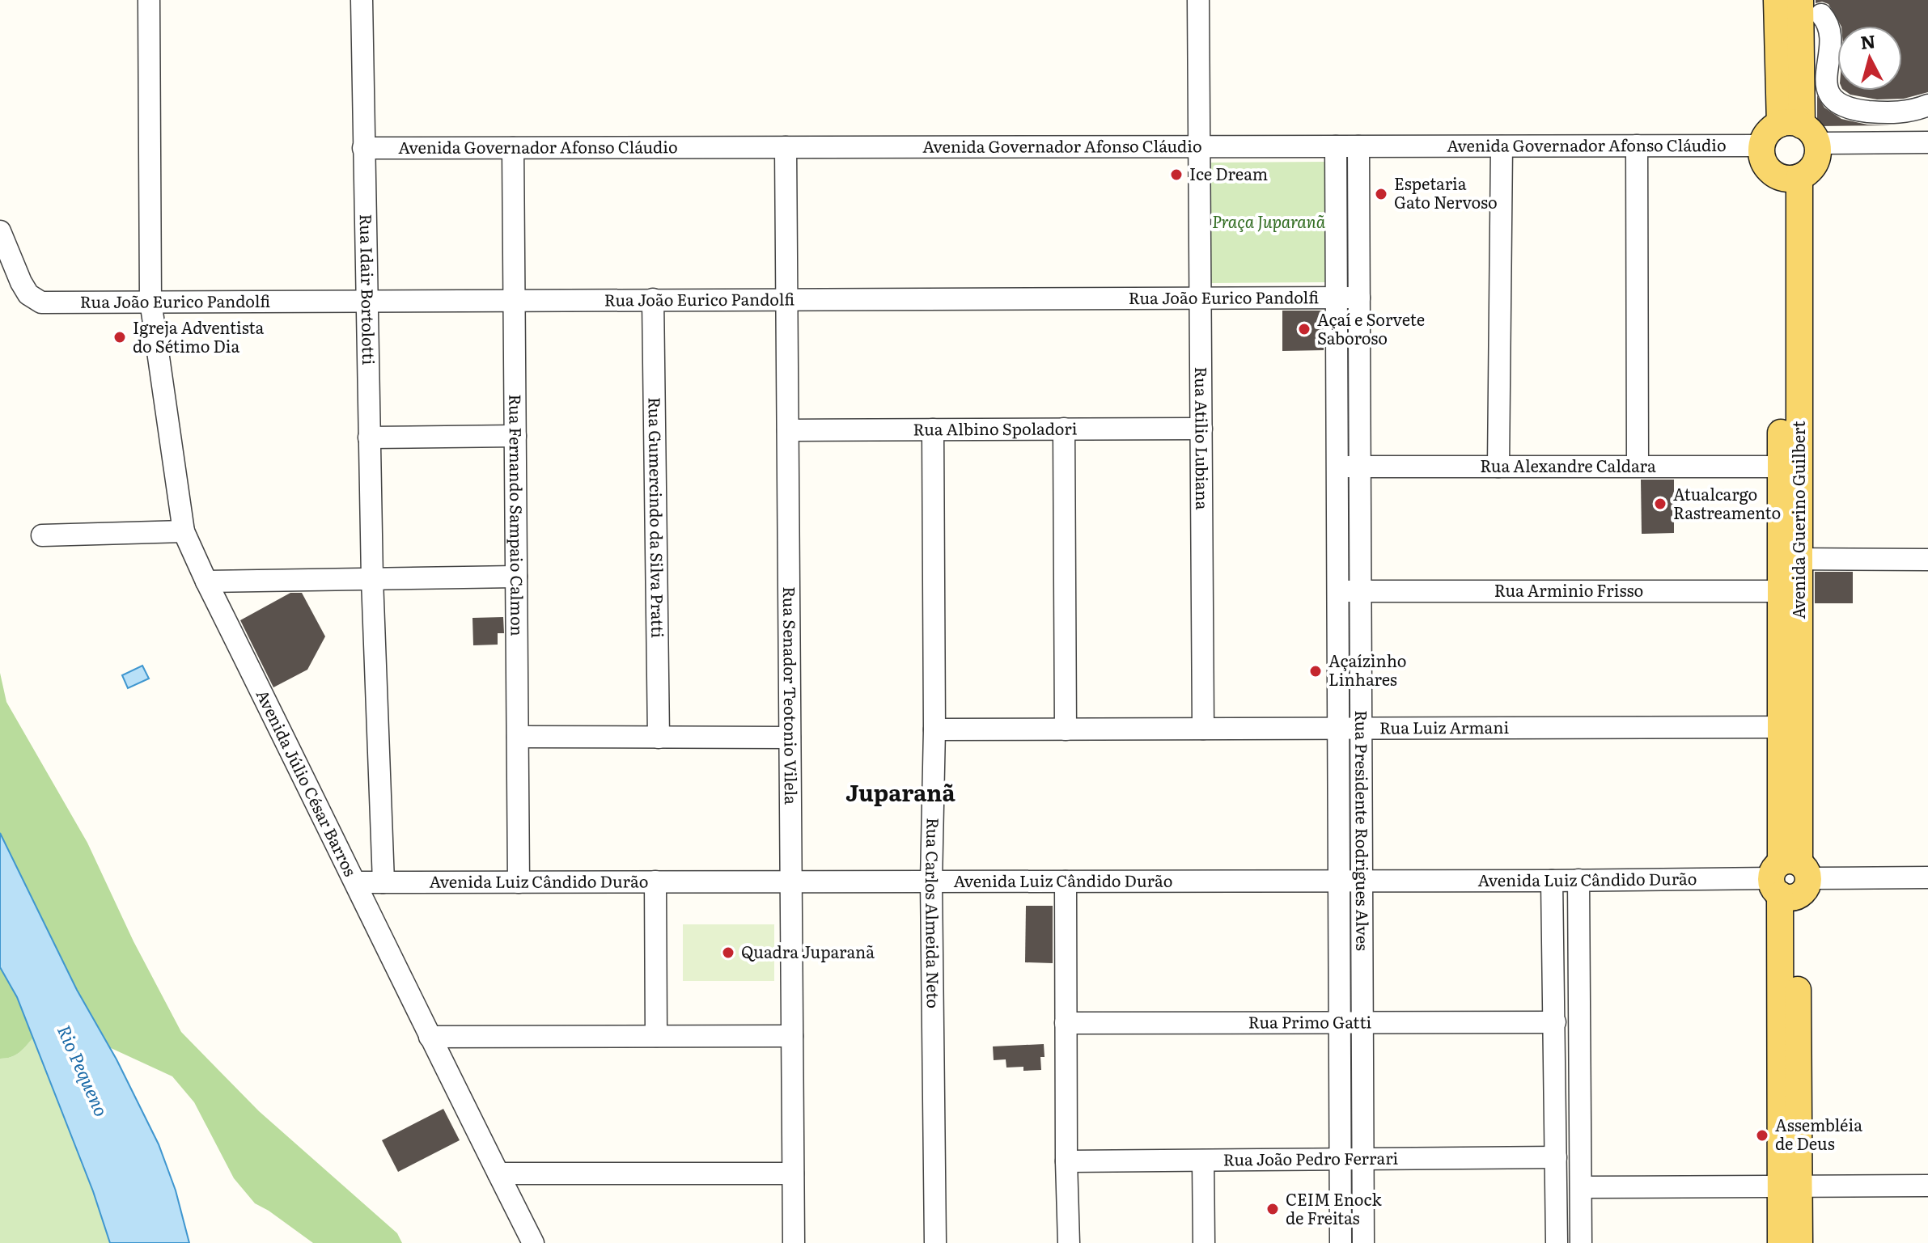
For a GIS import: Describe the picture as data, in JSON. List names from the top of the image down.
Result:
{
  "streets": {
    "main road": ["Avenida Guerino Guilbert"],
    "street": [
      "Avenida Governador Afonso Cláudio",
      "Rua Idair Bortolotti",
      "Rua João Eurico Pandolfi",
      "Rua Albino Spoladori",
      "Rua Atilio Lubiana",
      "Rua Alexandre Caldara",
      "Rua Fernando Sampaio Calmon",
      "Rua Gumercindo da Silva Pratti",
      "Rua Arminio Frisso",
      "Rua Senador Teotonio Vilela",
      "Rua Luiz Armani",
      "Avenida Júlio César Barros",
      "Rua Presidente Rodrigues Alves",
      "Avenida Luiz Cândido Durão",
      "Rua Carlos Almeida Neto",
      "Rua Primo Gatti",
      "Rua João Pedro Ferrari"
    ]
  },
  "crossings": [
    ["Avenida Governador Afonso Cláudio", "Rua Idair Bortolotti"],
    ["Avenida Governador Afonso Cláudio", "Rua Atilio Lubiana"],
    ["Avenida Governador Afonso Cláudio", "Rua Fernando Sampaio Calmon"],
    ["Avenida Governador Afonso Cláudio", "Avenida Guerino Guilbert"],
    ["Avenida Governador Afonso Cláudio", "Rua Senador Teotonio Vilela"],
    ["Avenida Governador Afonso Cláudio", "Rua Presidente Rodrigues Alves"],
    ["Rua Idair Bortolotti", "Rua João Eurico Pandolfi"],
    ["Rua Idair Bortolotti", "Avenida Luiz Cândido Durão"],
    ["Rua João Eurico Pandolfi", "Rua Atilio Lubiana"],
    ["Rua João Eurico Pandolfi", "Rua Fernando Sampaio Calmon"],
    ["Rua João Eurico Pandolfi", "Rua Gumercindo da Silva Pratti"],
    ["Rua João Eurico Pandolfi", "Rua Senador Teotonio Vilela"],
    ["Rua João Eurico Pandolfi", "Avenida Júlio César Barros"],
    ["Rua João Eurico Pandolfi", "Rua Presidente Rodrigues Alves"],
    ["Rua Albino Spoladori", "Rua Atilio Lubiana"],
    ["Rua Albino Spoladori", "Rua Senador Teotonio Vilela"],
    ["Rua Albino Spoladori", "Rua Carlos Almeida Neto"],
    ["Rua Atilio Lubiana", "Rua Luiz Armani"],
    ["Rua Alexandre Caldara", "Avenida Guerino Guilbert"],
    ["Rua Alexandre Caldara", "Rua Presidente Rodrigues Alves"],
    ["Rua Fernando Sampaio Calmon", "Avenida Luiz Cândido Durão"],
    ["Avenida Guerino Guilbert", "Rua Arminio Frisso"],
    ["Avenida Guerino Guilbert", "Rua Luiz Armani"],
    ["Avenida Guerino Guilbert", "Avenida Luiz Cândido Durão"],
    ["Rua Arminio Frisso", "Rua Presidente Rodrigues Alves"],
    ["Rua Senador Teotonio Vilela", "Avenida Luiz Cândido Durão"],
    ["Rua Luiz Armani", "Rua Presidente Rodrigues Alves"],
    ["Rua Luiz Armani", "Rua Carlos Almeida Neto"],
    ["Avenida Júlio César Barros", "Avenida Luiz Cândido Durão"],
    ["Rua Presidente Rodrigues Alves", "Avenida Luiz Cândido Durão"],
    ["Rua Presidente Rodrigues Alves", "Rua Primo Gatti"],
    ["Rua Presidente Rodrigues Alves", "Rua João Pedro Ferrari"],
    ["Avenida Luiz Cândido Durão", "Rua Carlos Almeida Neto"]
  ],
  "districts": ["Juparanã"],
  "water": ["Rio Pequeno"],
  "parks": ["Praça Juparanã"],
  "places": [
    "Ice Dream",
    "Espetaria Gato Nervoso",
    "Açaí e Sorvete Saboroso",
    "Igreja Adventista do Sétimo Dia",
    "Atualcargo Rastreamento",
    "Açaízinho Linhares",
    "Quadra Juparanã",
    "Assembléia de Deus",
    "CEIM Enock de Freitas"
  ],
  "north": "top"
}
